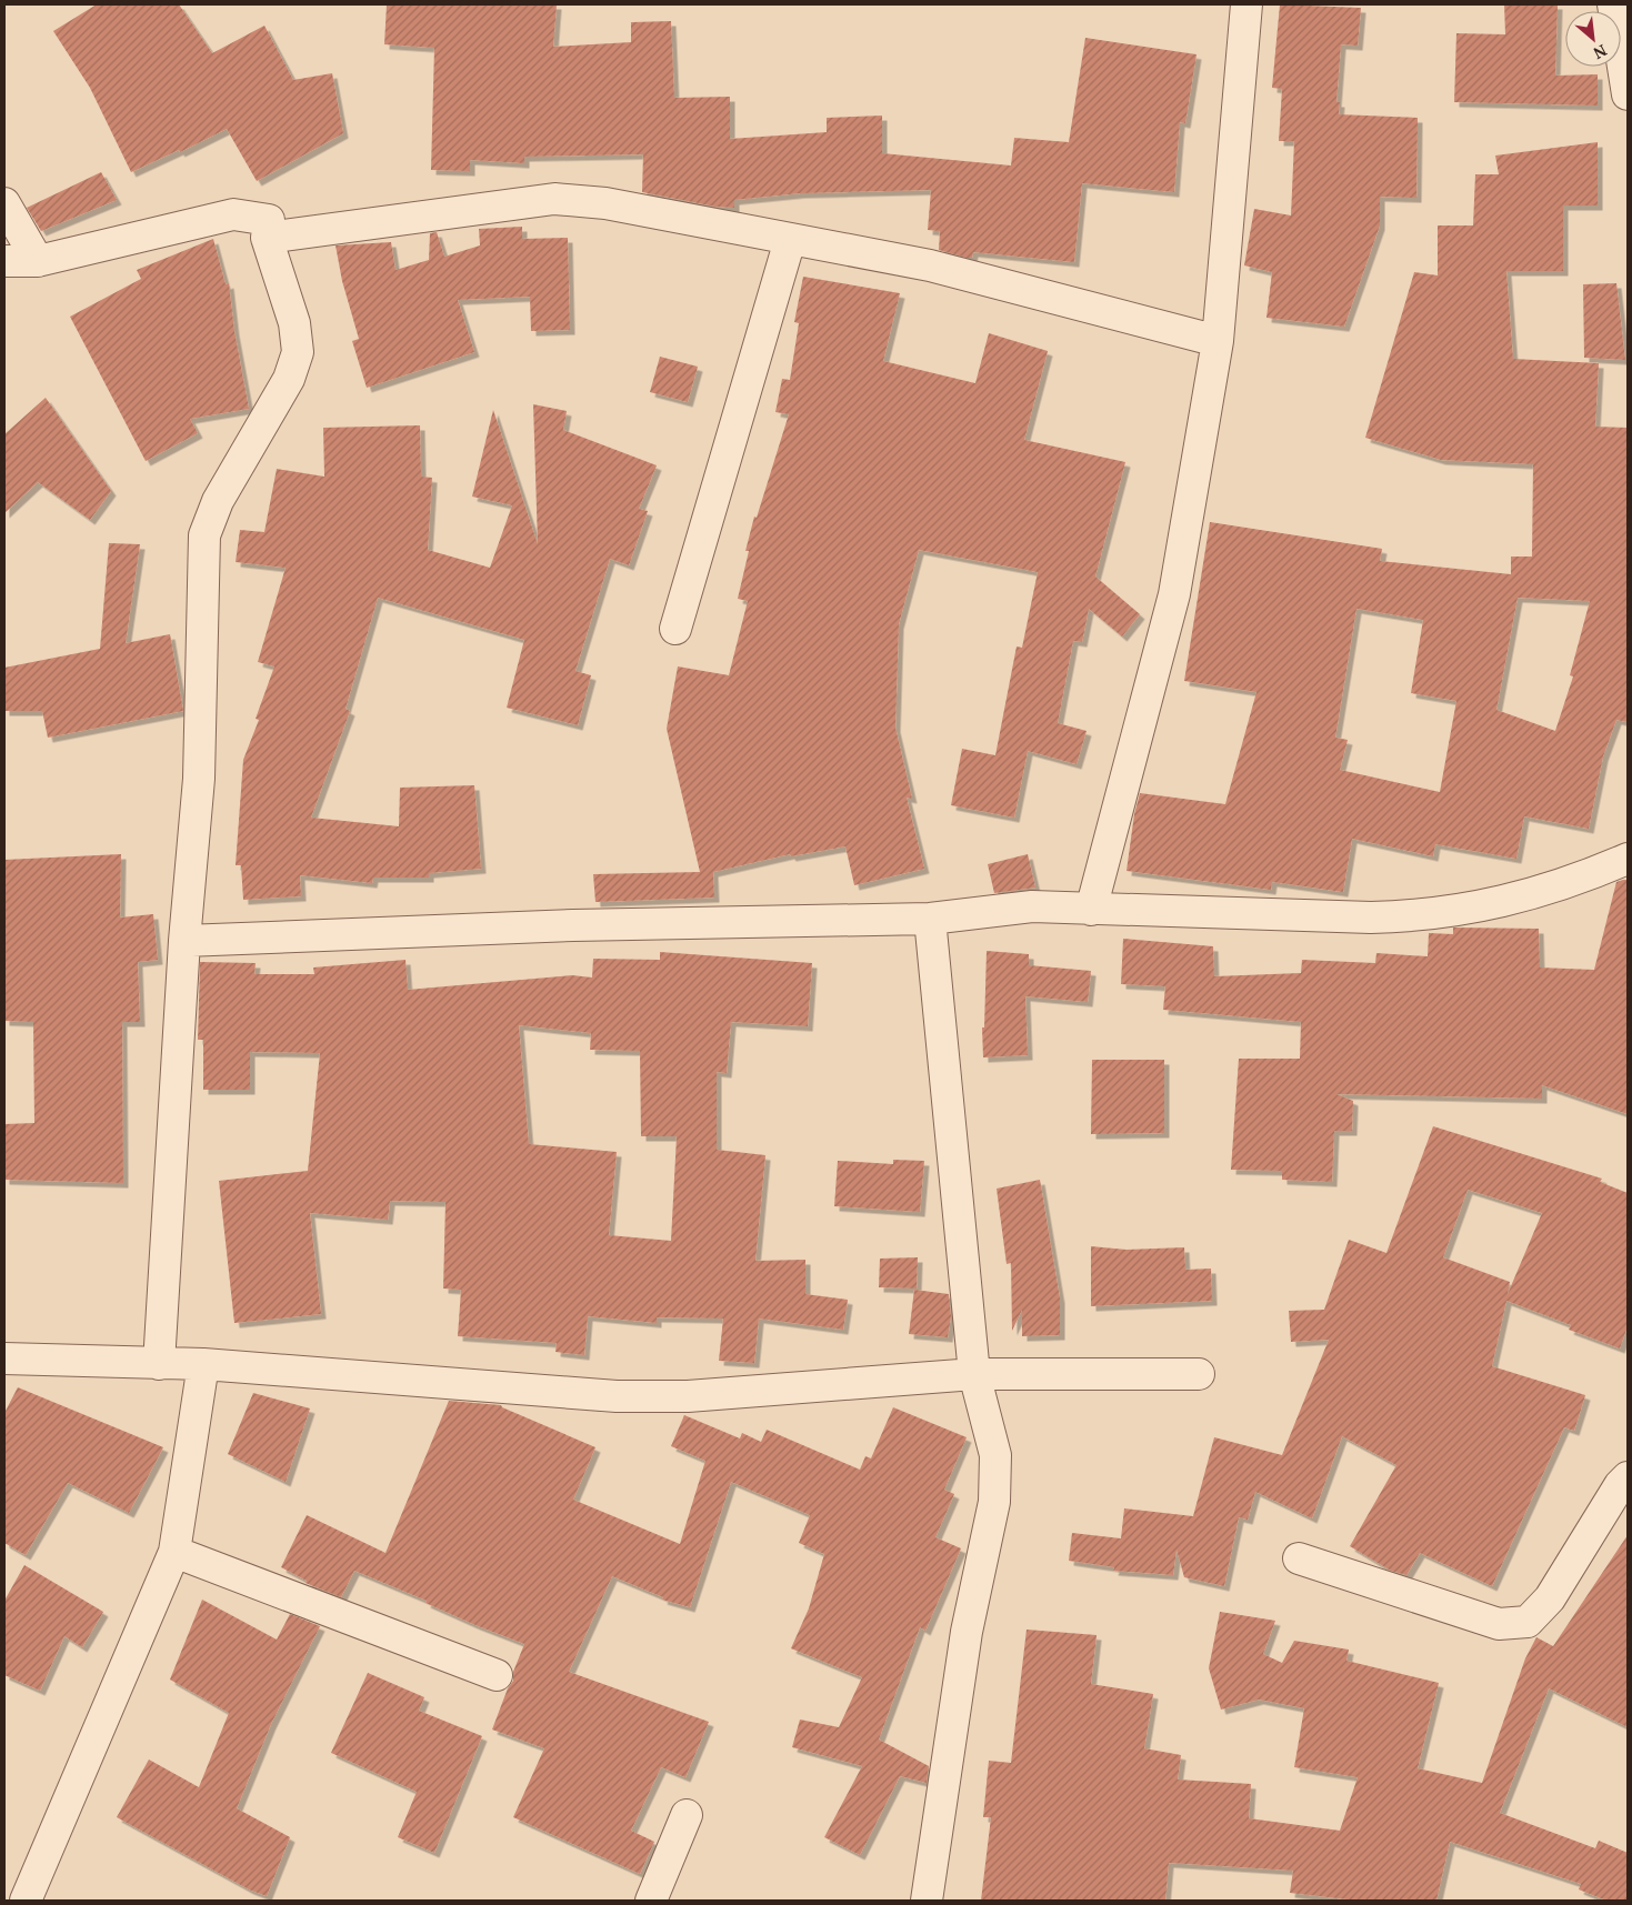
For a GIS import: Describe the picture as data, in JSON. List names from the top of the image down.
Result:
{
  "north": "bottom right"
}
